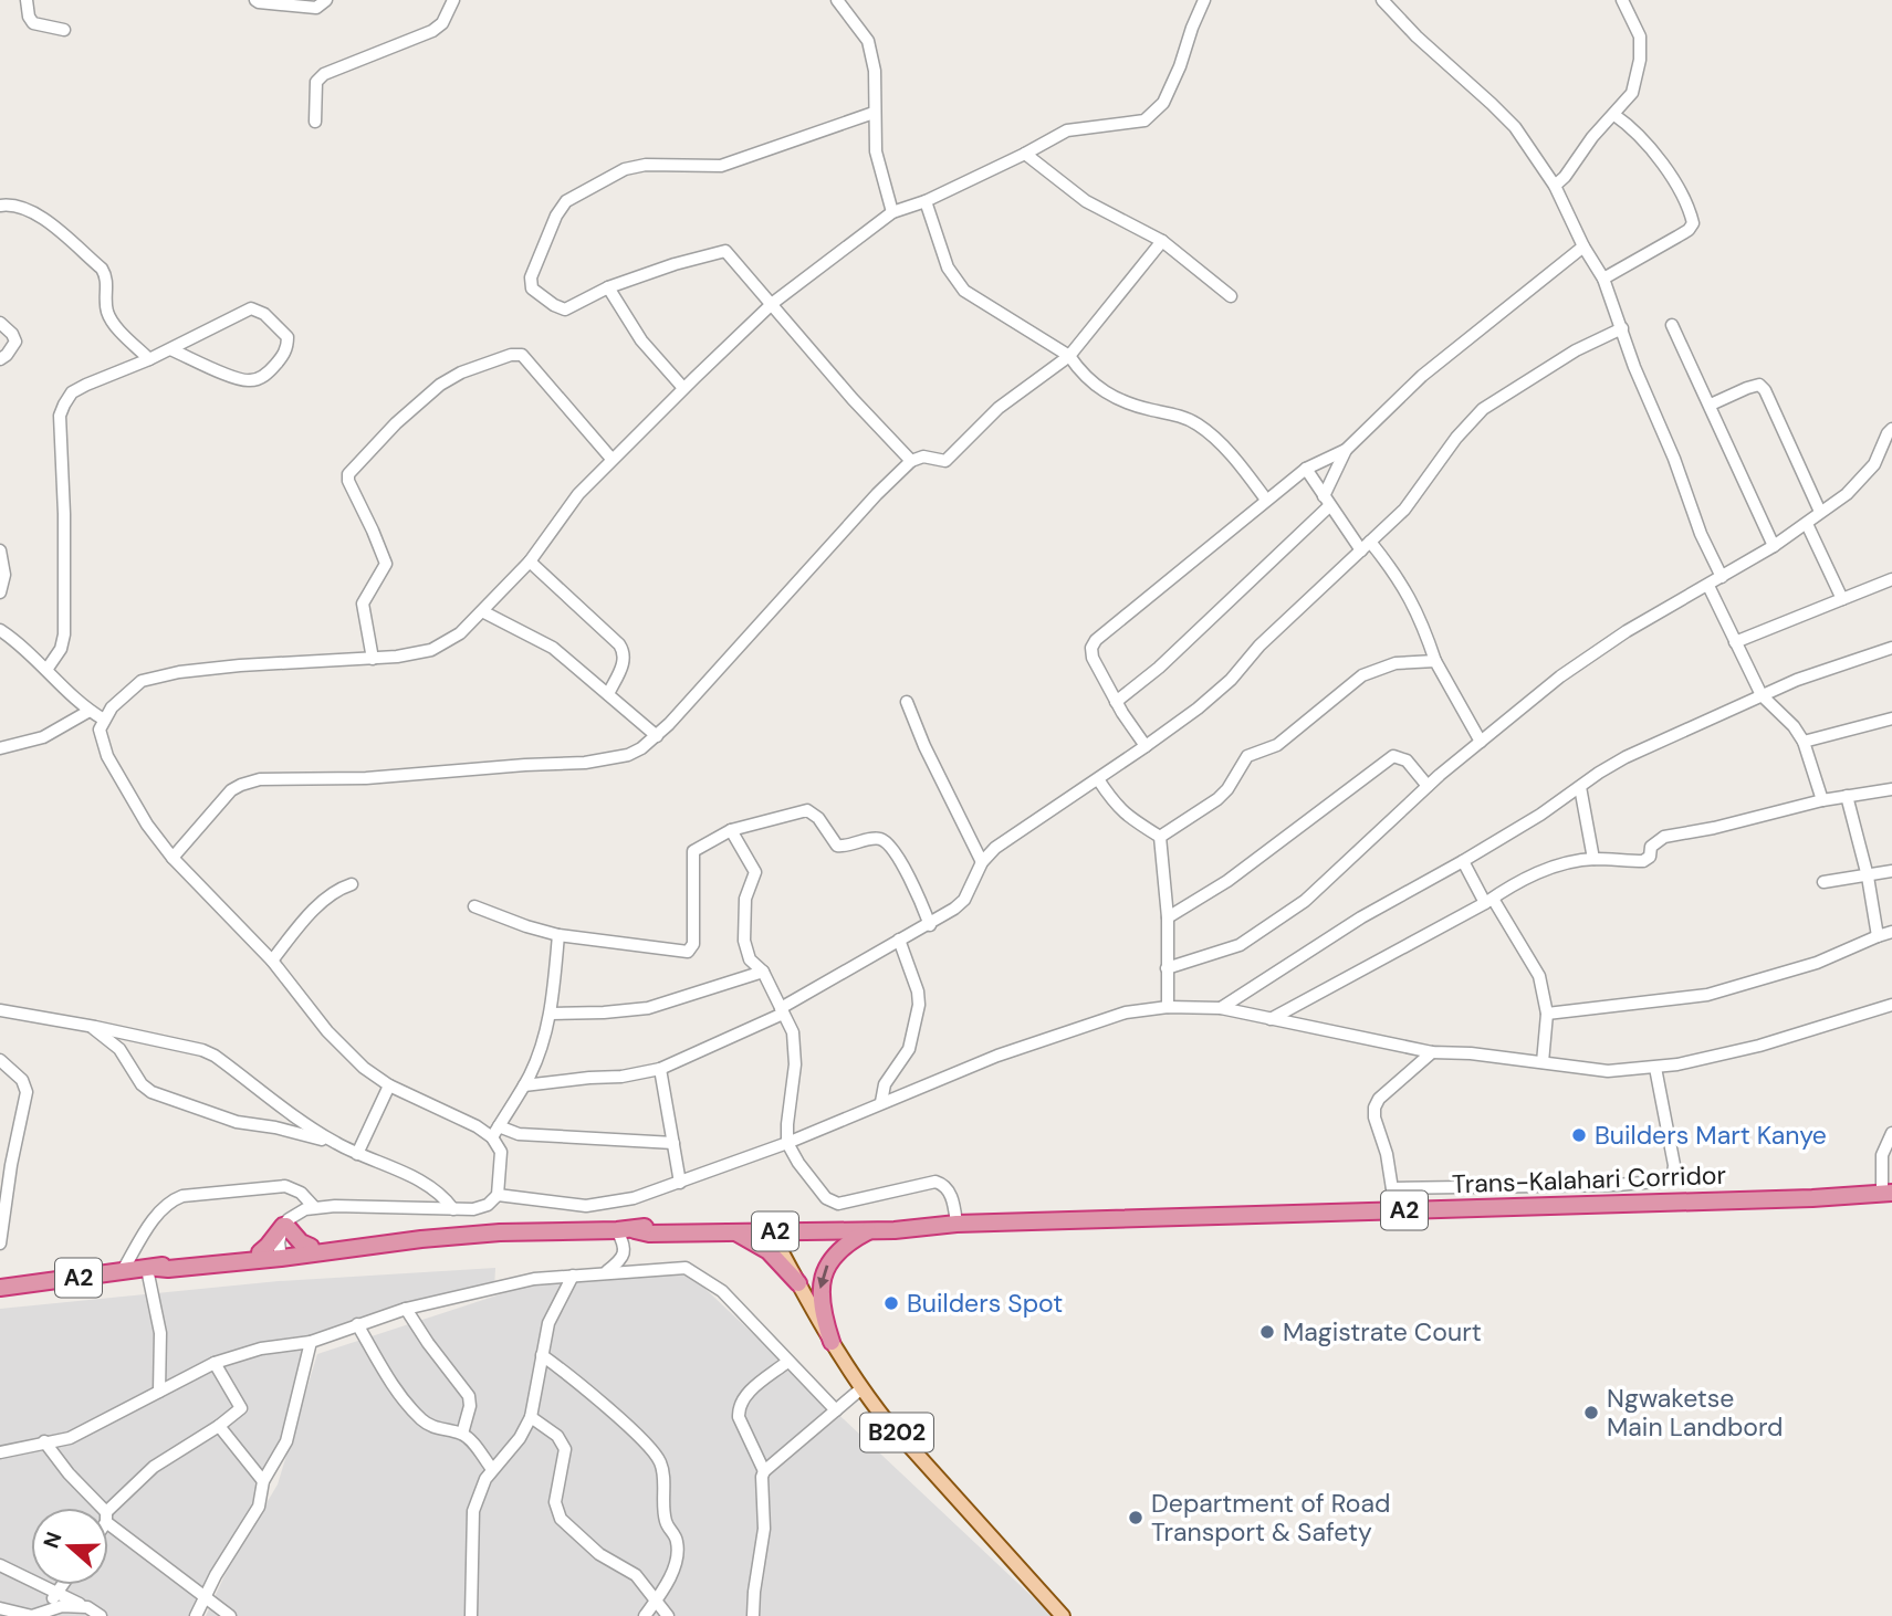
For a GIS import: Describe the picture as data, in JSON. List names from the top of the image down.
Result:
{
  "streets": {
    "highway": ["Trans-Kalahari Corridor", "A2"],
    "main road": ["B202"]
  },
  "crossings": [
    ["Trans-Kalahari Corridor", "A2"],
    ["Trans-Kalahari Corridor", "B202"]
  ],
  "places": [
    "Builders Mart Kanye",
    "Builders Spot",
    "Magistrate Court",
    "Ngwaketse Main Landbord",
    "Department of Road Transport & Safety"
  ],
  "north": "left"
}
